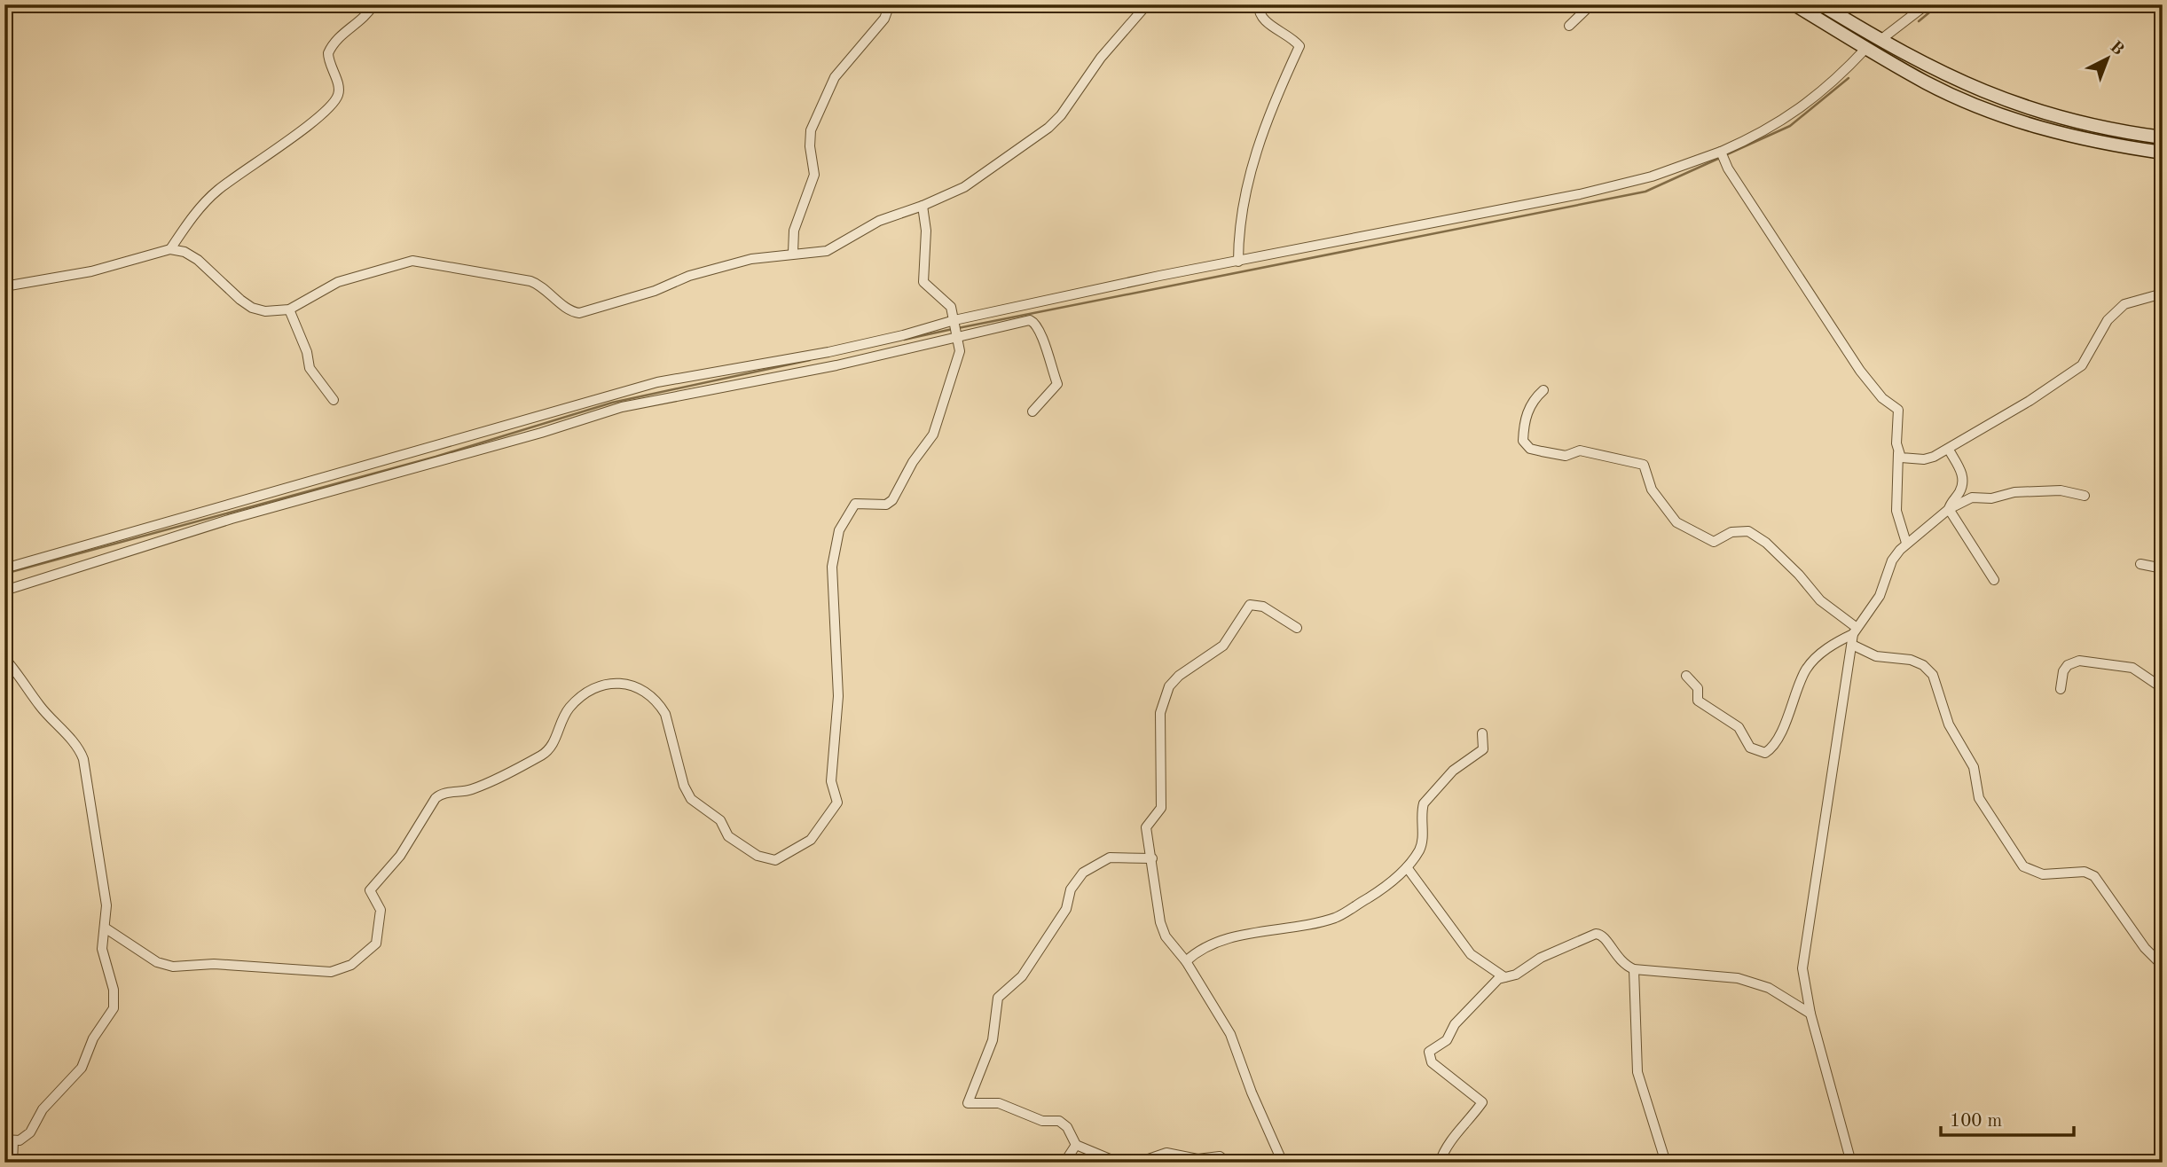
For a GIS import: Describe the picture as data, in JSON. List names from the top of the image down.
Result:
{
  "scale_bar": "100 m",
  "north": "top right"
}
